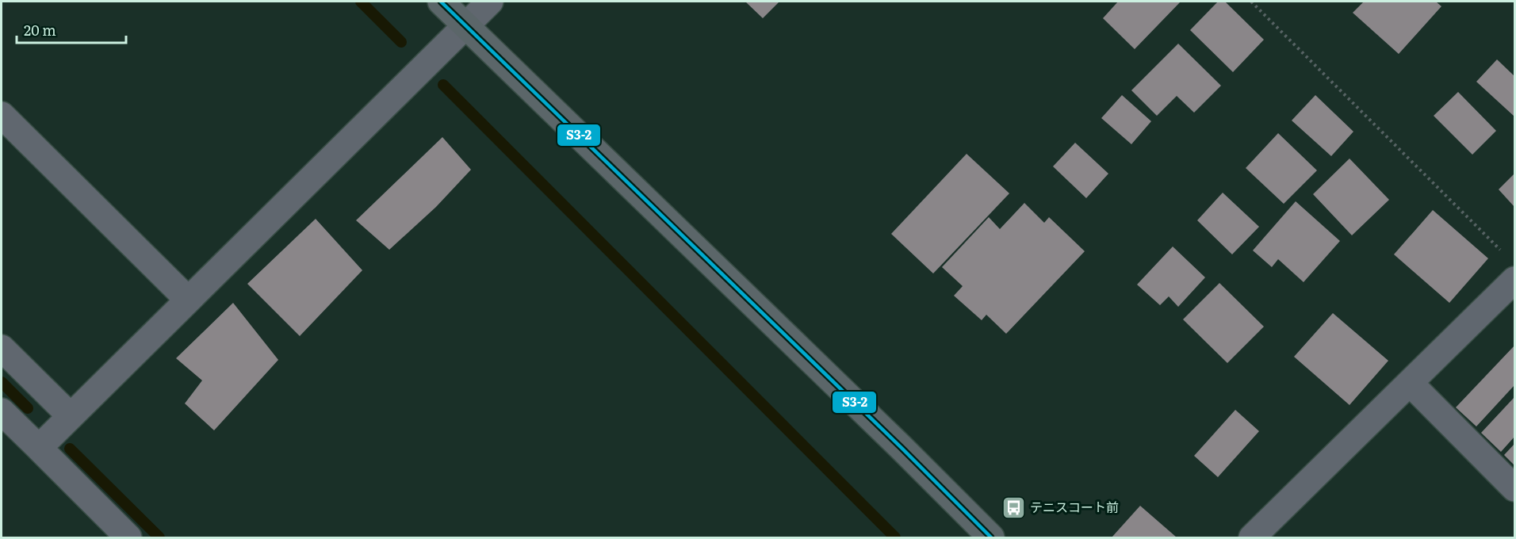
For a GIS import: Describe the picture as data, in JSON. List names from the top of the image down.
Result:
{
  "places": {
    "bus stop": ["テニスコート前"]
  },
  "lines": ["transit line S3-2"],
  "scale_bar": "20 m"
}
